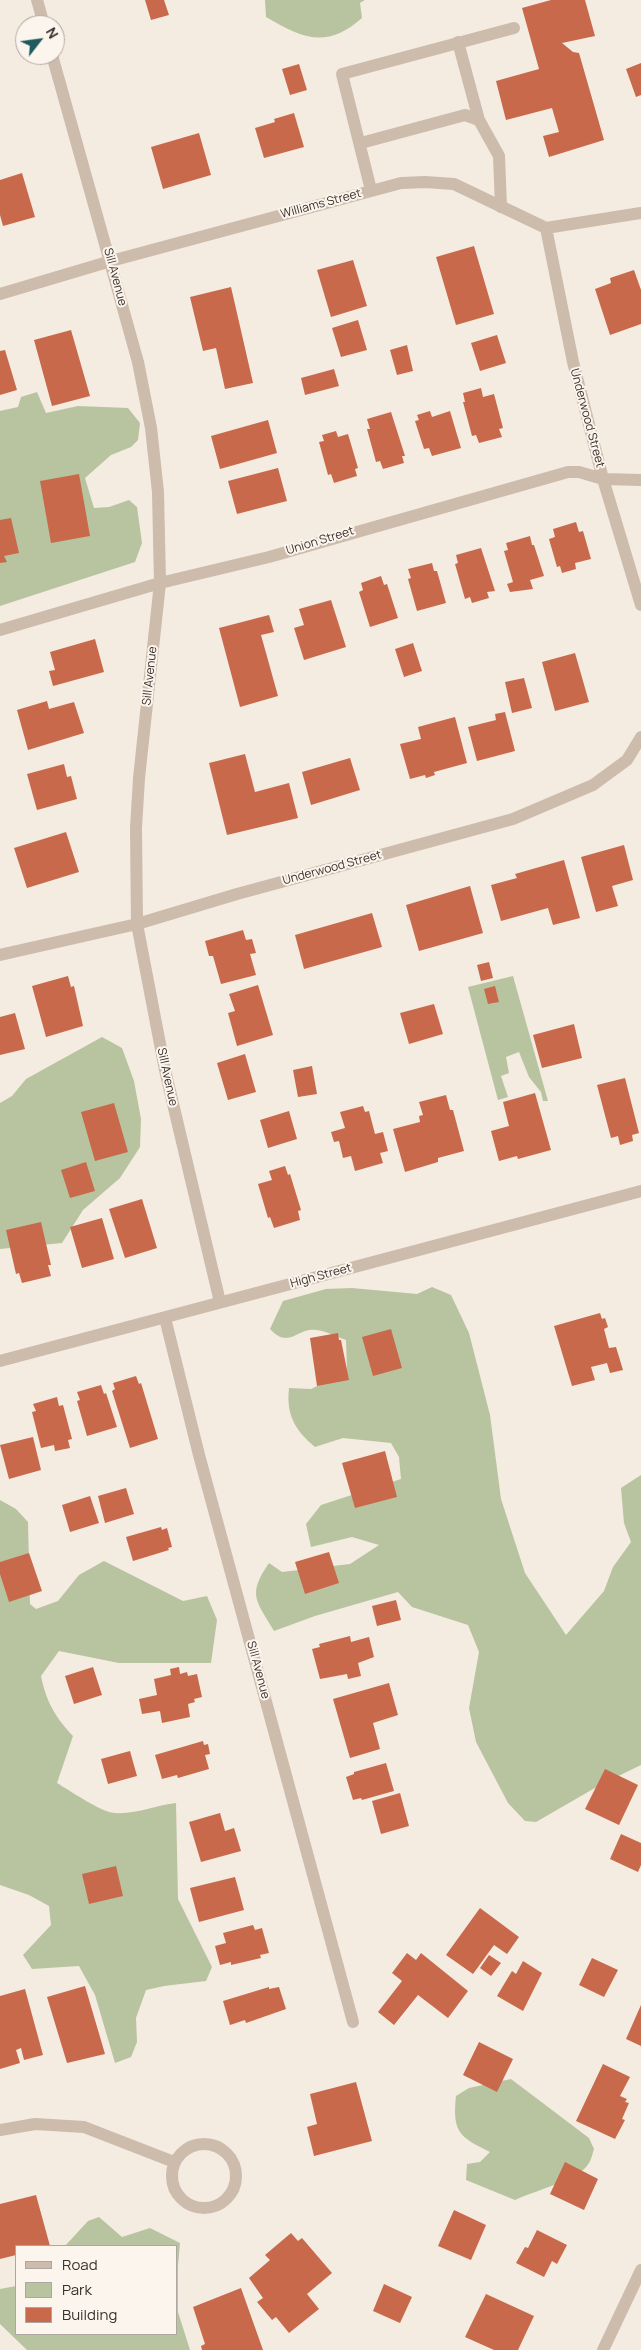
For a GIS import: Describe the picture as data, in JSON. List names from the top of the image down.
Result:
{
  "streets": {
    "street": [
      "Williams Street",
      "Sill Avenue",
      "Underwood Street",
      "Union Street",
      "High Street"
    ]
  },
  "crossings": [
    ["Williams Street", "Sill Avenue"],
    ["Williams Street", "Underwood Street"],
    ["Sill Avenue", "Underwood Street"],
    ["Sill Avenue", "Union Street"],
    ["Sill Avenue", "High Street"],
    ["Underwood Street", "Union Street"]
  ],
  "legend": ["Road", "Park", "Building"],
  "north": "top right"
}
